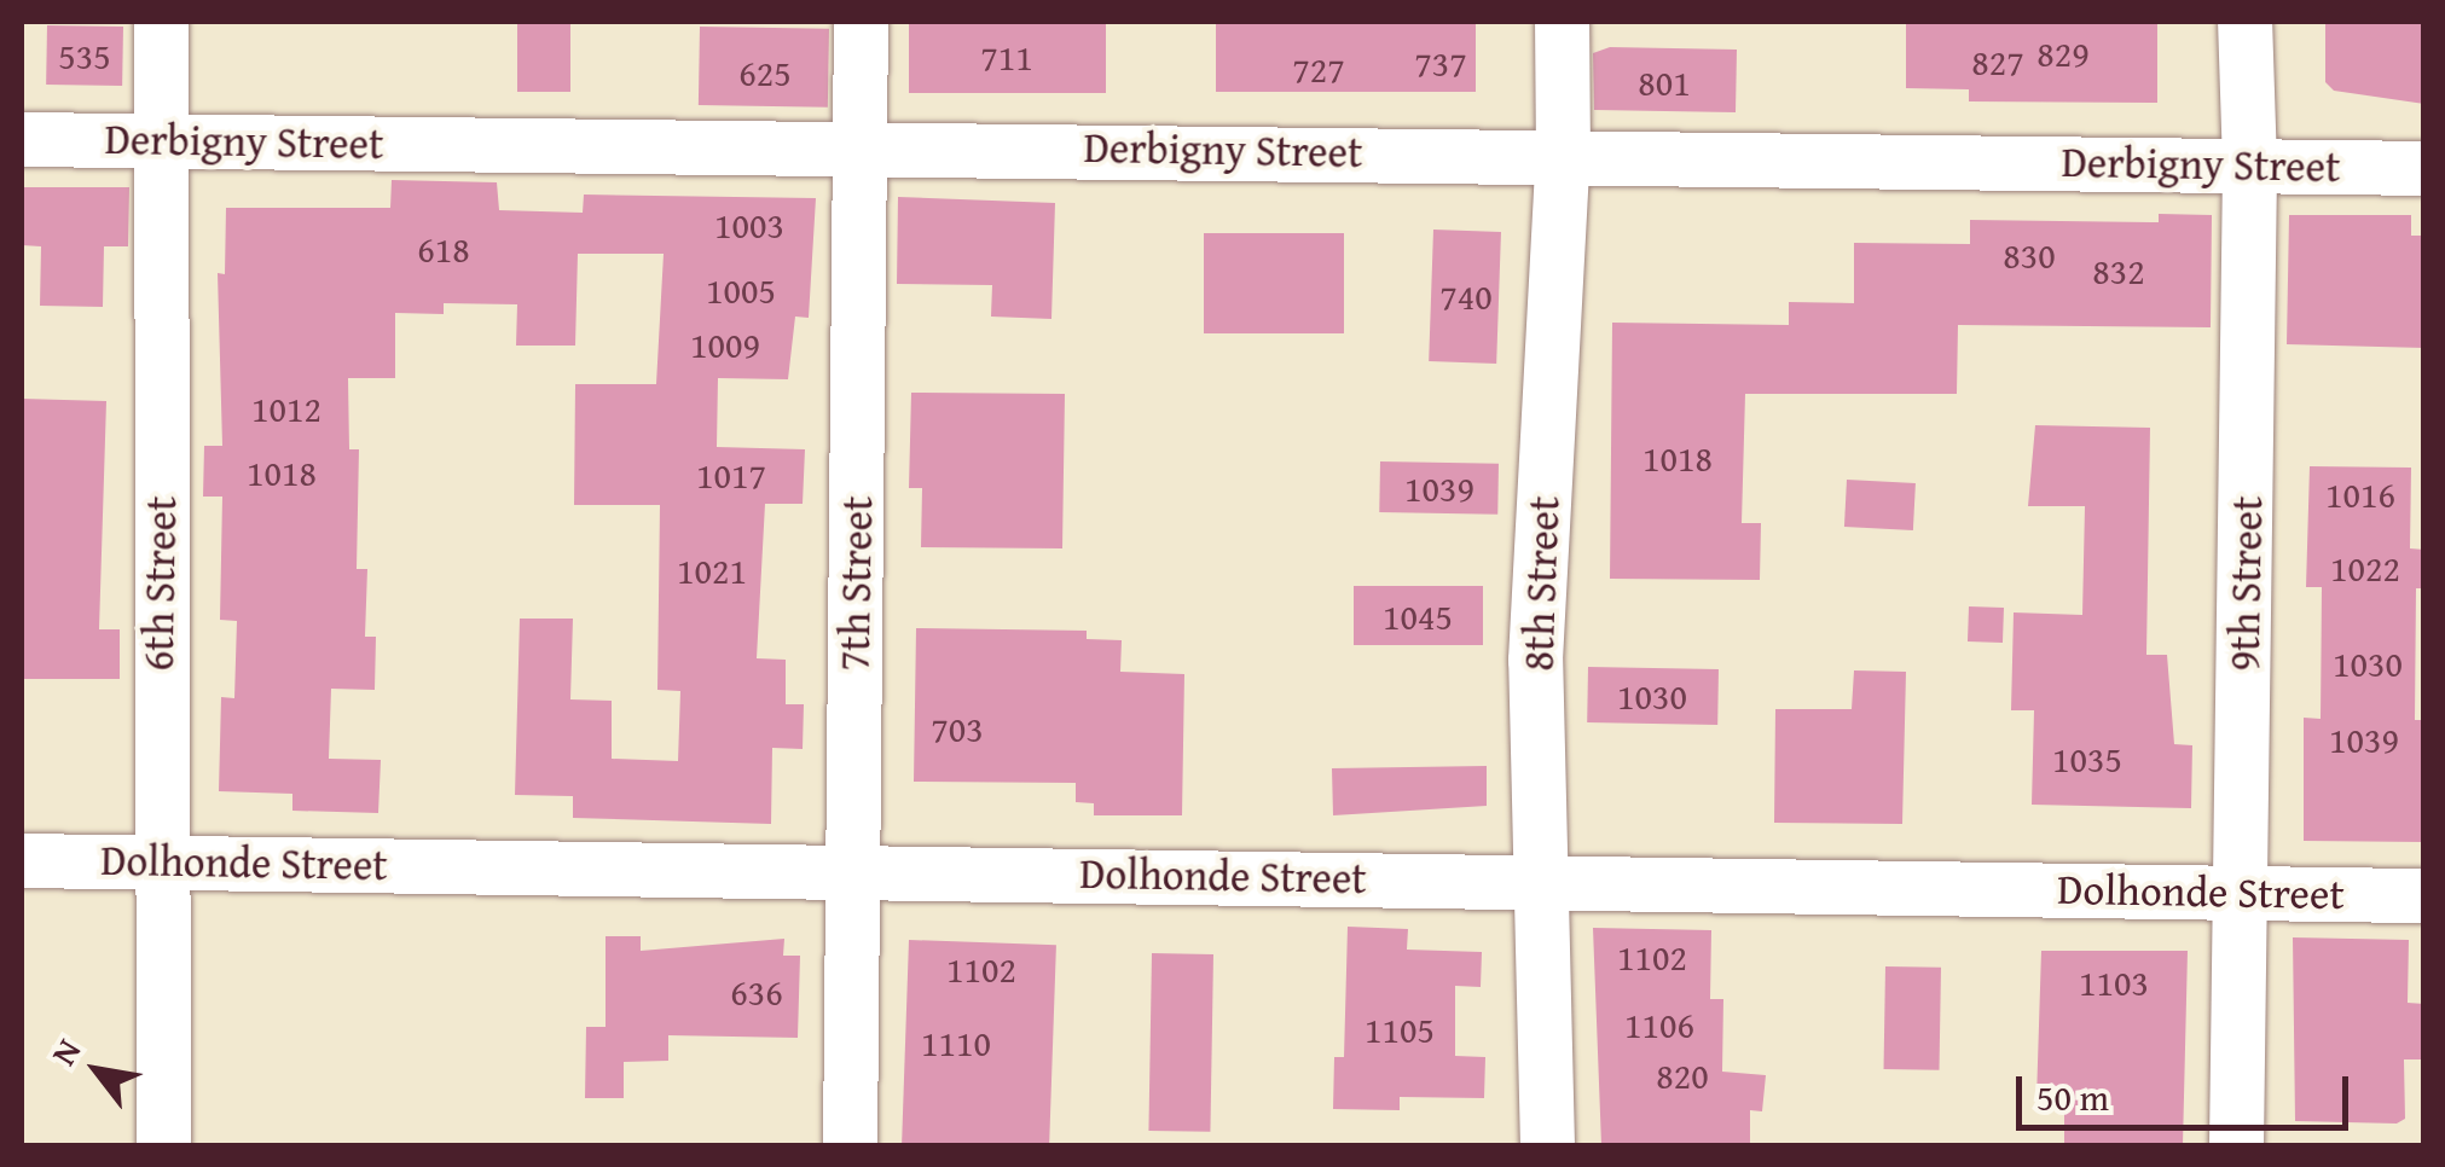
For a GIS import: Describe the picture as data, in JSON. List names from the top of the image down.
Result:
{
  "streets": {
    "street": [
      "Derbigny Street",
      "6th Street",
      "7th Street",
      "8th Street",
      "9th Street",
      "Dolhonde Street"
    ]
  },
  "crossings": [
    ["Derbigny Street", "6th Street"],
    ["Derbigny Street", "7th Street"],
    ["Derbigny Street", "8th Street"],
    ["Derbigny Street", "9th Street"],
    ["6th Street", "Dolhonde Street"],
    ["7th Street", "Dolhonde Street"],
    ["8th Street", "Dolhonde Street"],
    ["9th Street", "Dolhonde Street"]
  ],
  "house_numbers": [
    "829",
    "535",
    "711",
    "827",
    "737",
    "727",
    "625",
    "801",
    "1003",
    "618",
    "830",
    "832",
    "1005",
    "740",
    "1009",
    "1012",
    "1018",
    "1018",
    "1017",
    "1039",
    "1016",
    "1022",
    "1021",
    "1045",
    "1030",
    "1030",
    "703",
    "1039",
    "1035",
    "1102",
    "1102",
    "1103",
    "636",
    "1106",
    "1105",
    "1110",
    "820"
  ],
  "scale_bar": "50 m",
  "north": "top left"
}
